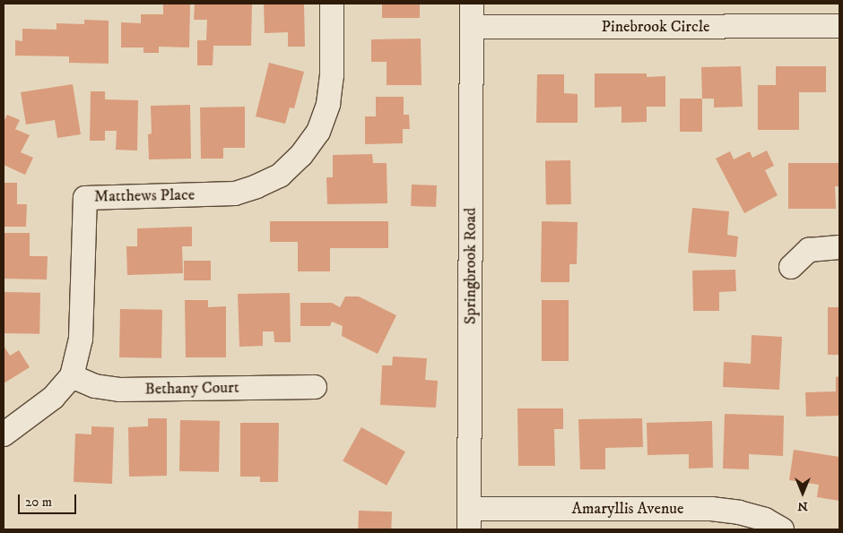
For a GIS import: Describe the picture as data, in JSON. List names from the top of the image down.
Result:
{
  "streets": {
    "street": [
      "Pinebrook Circle",
      "Matthews Place",
      "Springbrook Road",
      "Bethany Court",
      "Amaryllis Avenue"
    ]
  },
  "crossings": [
    ["Pinebrook Circle", "Springbrook Road"],
    ["Matthews Place", "Bethany Court"],
    ["Springbrook Road", "Amaryllis Avenue"]
  ],
  "scale_bar": "20 m",
  "north": "bottom"
}
